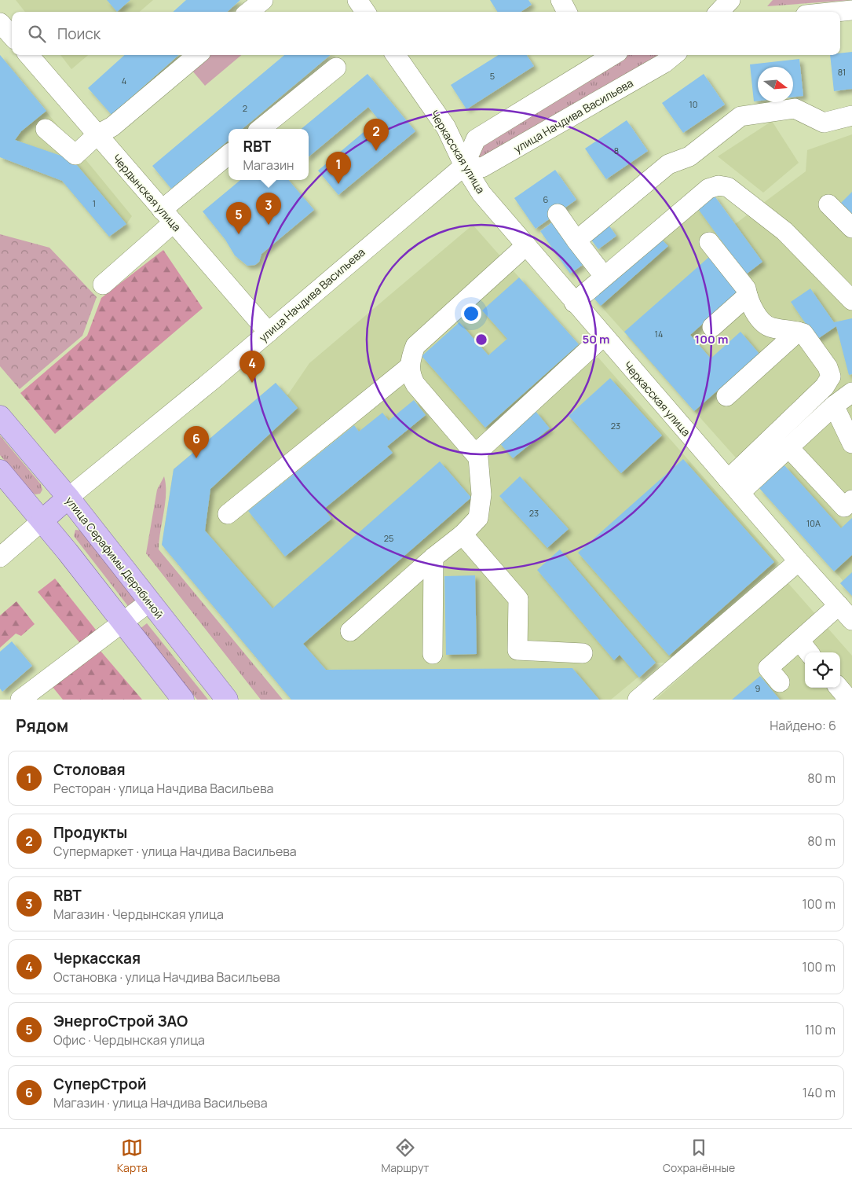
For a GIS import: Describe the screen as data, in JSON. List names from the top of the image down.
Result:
{
  "streets": {
    "main road": ["улица Серафимы Дерябиной"],
    "street": ["улица Начдива Васильева", "Черкасская улица", "Чердынская улица"]
  },
  "crossings": [
    ["улица Начдива Васильева", "Черкасская улица"],
    ["улица Начдива Васильева", "Чердынская улица"],
    ["улица Начдива Васильева", "улица Серафимы Дерябиной"]
  ],
  "house_numbers": [
    "81",
    "5",
    "4",
    "10",
    "2",
    "8",
    "6",
    "1",
    "14",
    "23",
    "23",
    "10А",
    "25",
    "9"
  ],
  "north": "right",
  "page": {
    "search": "Поиск",
    "pins": [
      "2",
      "1",
      "3",
      "5",
      "4",
      "6"
    ],
    "popup": ["RBT", "Магазин"],
    "heading": ["Рядом", "Найдено: 6"],
    "list": [
      {
        "mark": "1",
        "name": "Столовая",
        "note": "Ресторан · улица Начдива Васильева",
        "value": "80 m"
      },
      {
        "mark": "2",
        "name": "Продукты",
        "note": "Супермаркет · улица Начдива Васильева",
        "value": "80 m"
      },
      {
        "mark": "3",
        "name": "RBT",
        "note": "Магазин · Чердынская улица",
        "value": "100 m"
      },
      {
        "mark": "4",
        "name": "Черкасская",
        "note": "Остановка · улица Начдива Васильева",
        "value": "100 m"
      },
      {
        "mark": "5",
        "name": "ЭнергоСтрой ЗАО",
        "note": "Офис · Чердынская улица",
        "value": "110 m"
      },
      {
        "mark": "6",
        "name": "СуперСтрой",
        "note": "Магазин · улица Начдива Васильева",
        "value": "140 m"
      }
    ],
    "nav": ["Карта", "Маршрут", "Сохранённые"]
  },
  "rings": ["50 m", "100 m"]
}
